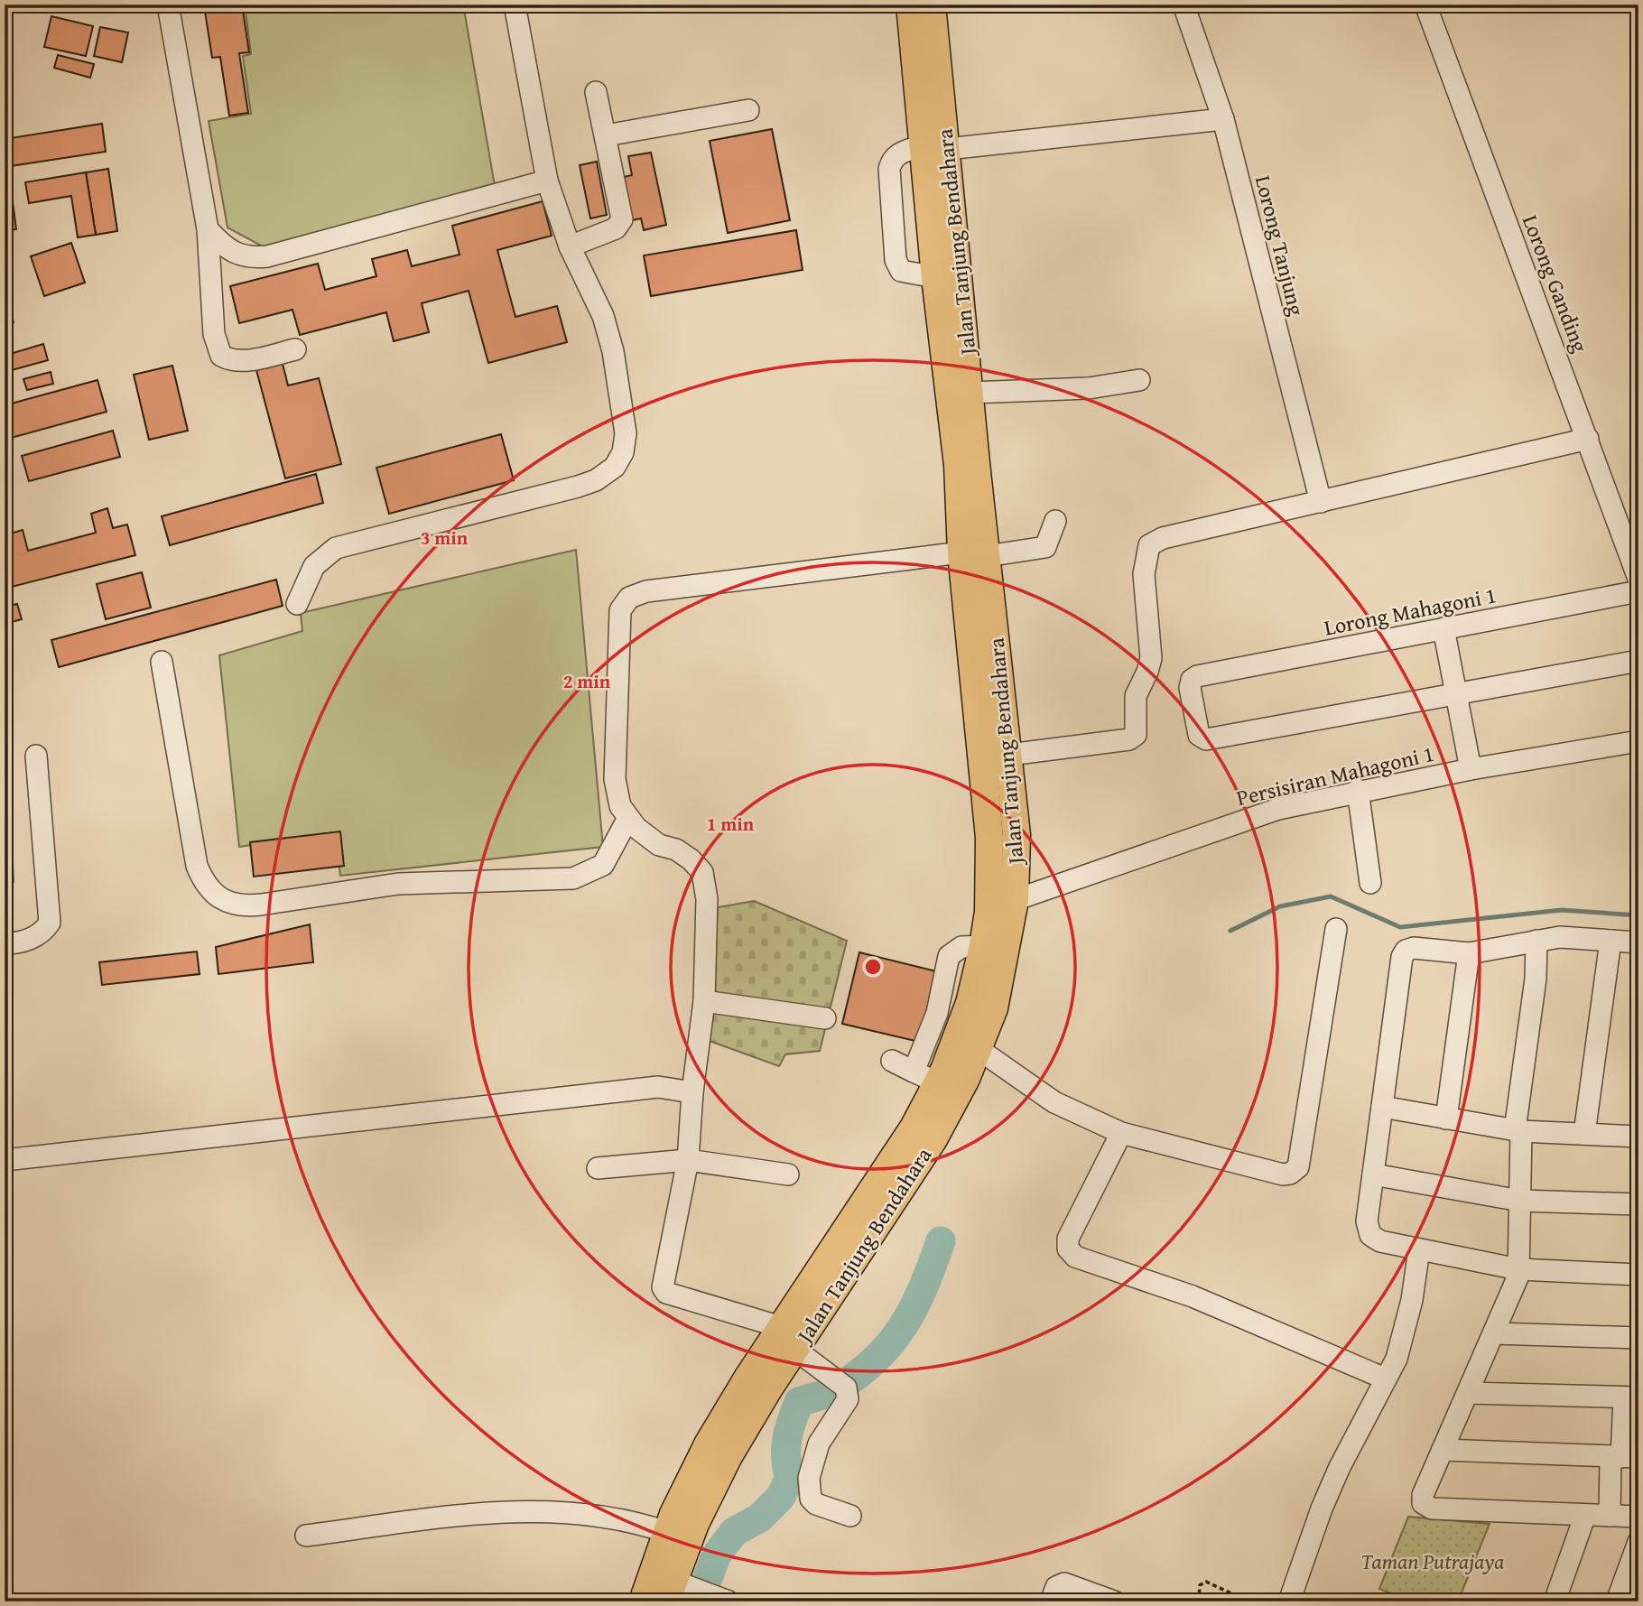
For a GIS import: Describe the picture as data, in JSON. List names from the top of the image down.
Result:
{
  "streets": {
    "main road": ["Jalan Tanjung Bendahara"],
    "street": [
      "Lorong Tanjung",
      "Lorong Ganding",
      "Lorong Mahagoni 1",
      "Persisiran Mahagoni 1"
    ]
  },
  "crossings": [
    ["Jalan Tanjung Bendahara", "Persisiran Mahagoni 1"]
  ],
  "parks": ["Taman Putrajaya"],
  "rings": ["3 min", "2 min", "1 min"]
}
